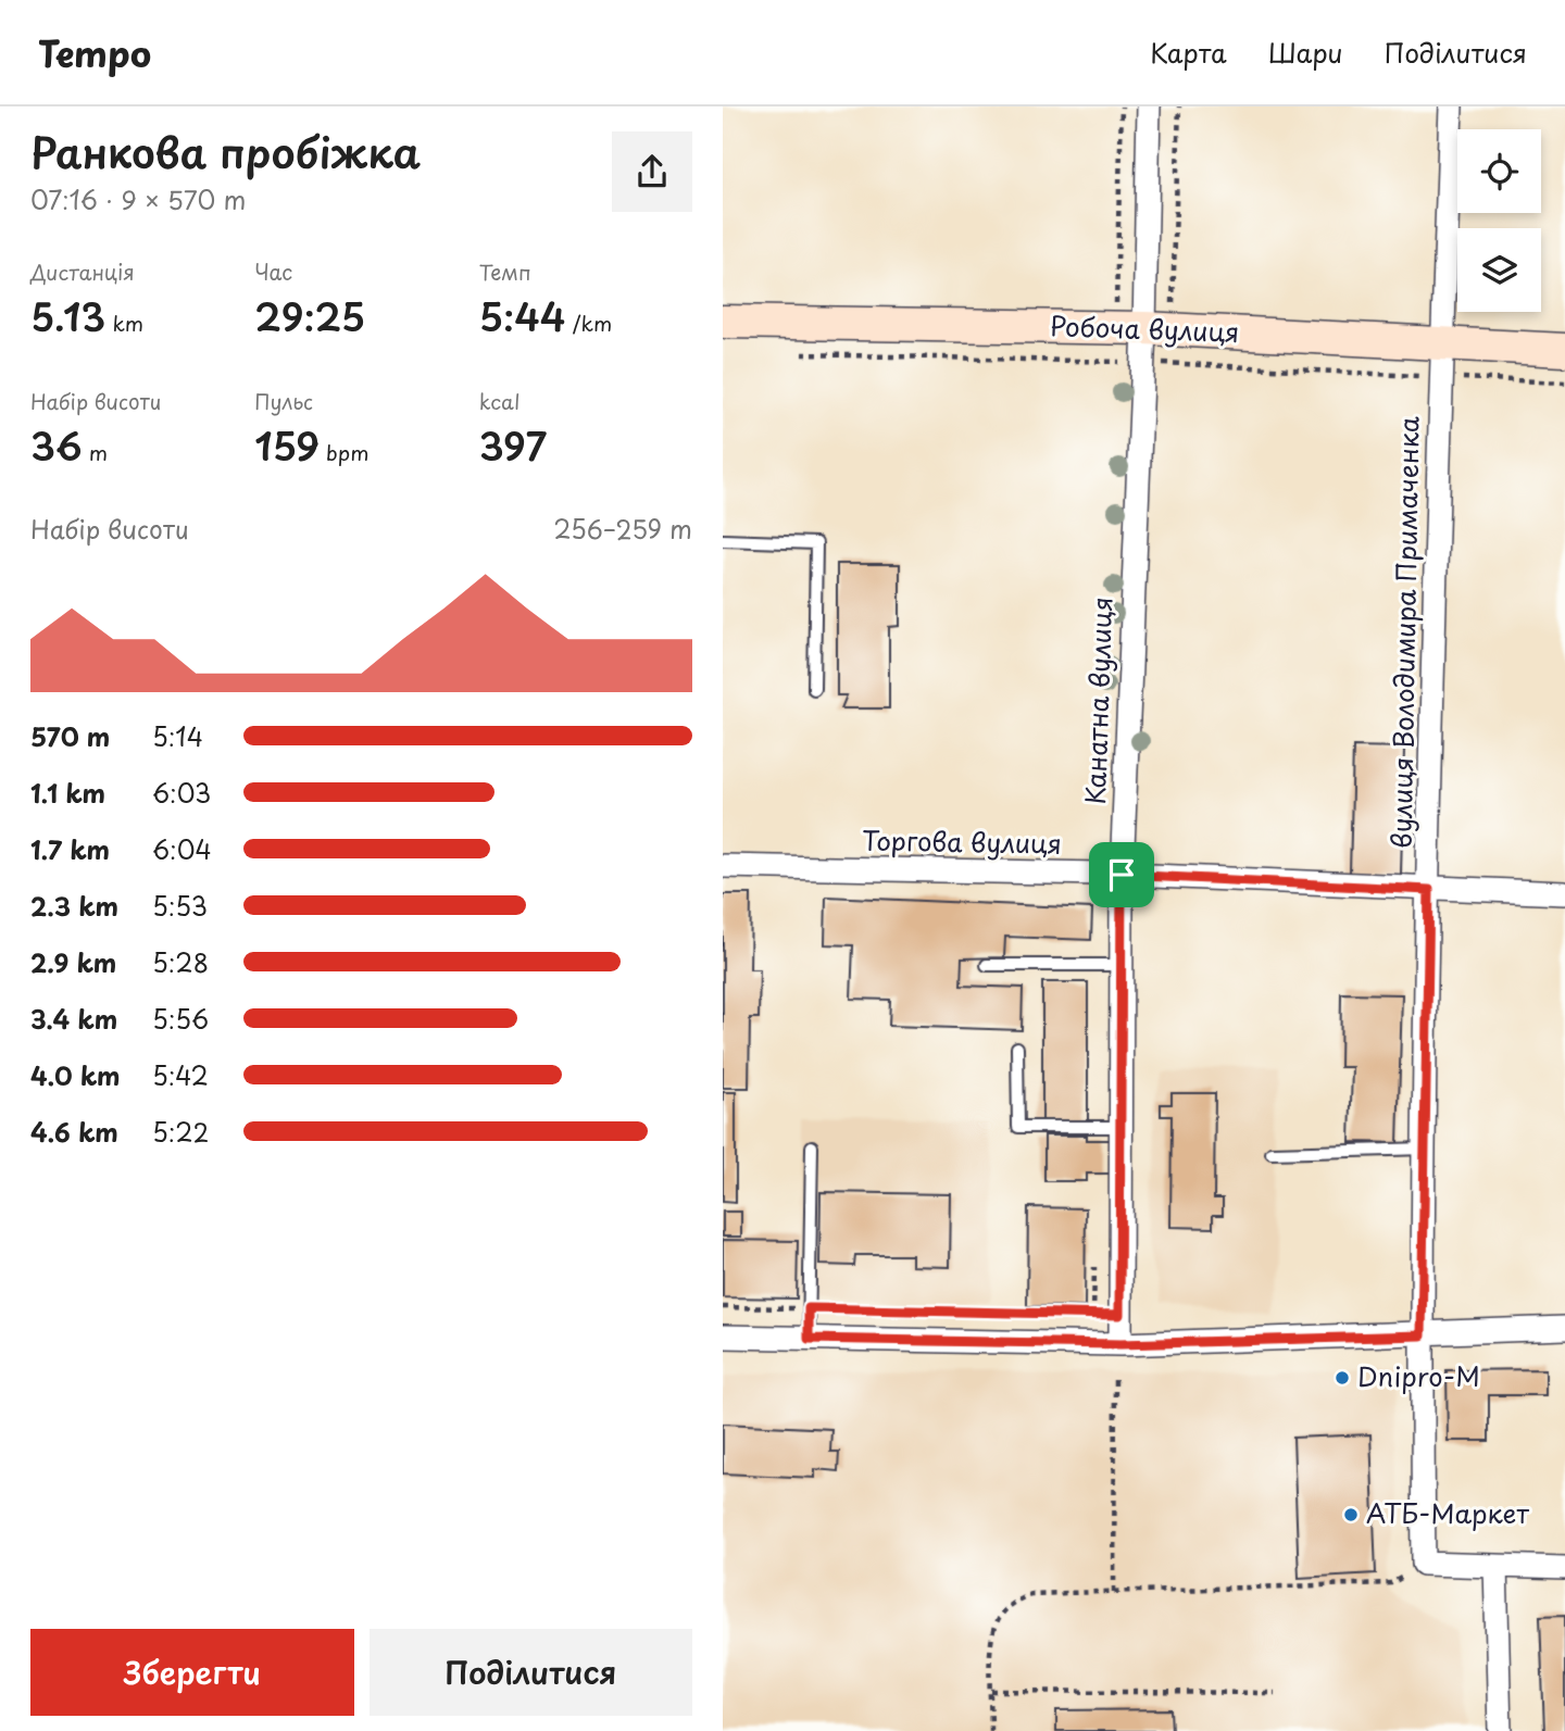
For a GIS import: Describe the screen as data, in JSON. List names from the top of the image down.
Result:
{
  "streets": {
    "street": [
      "Робоча вулиця",
      "вулиця Володимира Примаченка",
      "Канатна вулиця",
      "Торгова вулиця"
    ]
  },
  "crossings": [
    ["Робоча вулиця", "вулиця Володимира Примаченка"],
    ["Робоча вулиця", "Канатна вулиця"],
    ["вулиця Володимира Примаченка", "Торгова вулиця"],
    ["Канатна вулиця", "Торгова вулиця"]
  ],
  "places": ["Dnipro-M", "АТБ-Маркет"],
  "page": {
    "header": "Tempo",
    "nav": ["Карта", "Шари", "Поділитися"],
    "heading": ["Ранкова пробіжка", "07:16 · 9 × 570 m"],
    "stats": [
      ["Дистанція", "5.13 km"],
      ["Час", "29:25"],
      ["Темп", "5:44 /km"],
      ["Набір висоти", "36 m"],
      ["Пульс", "159 bpm"],
      ["kcal", "397"]
    ],
    "chart": ["Набір висоти", "256–259 m"],
    "list": [
      {
        "name": "570 m",
        "note": "5:14"
      },
      {
        "name": "1.1 km",
        "note": "6:03"
      },
      {
        "name": "1.7 km",
        "note": "6:04"
      },
      {
        "name": "2.3 km",
        "note": "5:53"
      },
      {
        "name": "2.9 km",
        "note": "5:28"
      },
      {
        "name": "3.4 km",
        "note": "5:56"
      },
      {
        "name": "4.0 km",
        "note": "5:42"
      },
      {
        "name": "4.6 km",
        "note": "5:22"
      }
    ],
    "buttons": ["Зберегти", "Поділитися"]
  }
}
